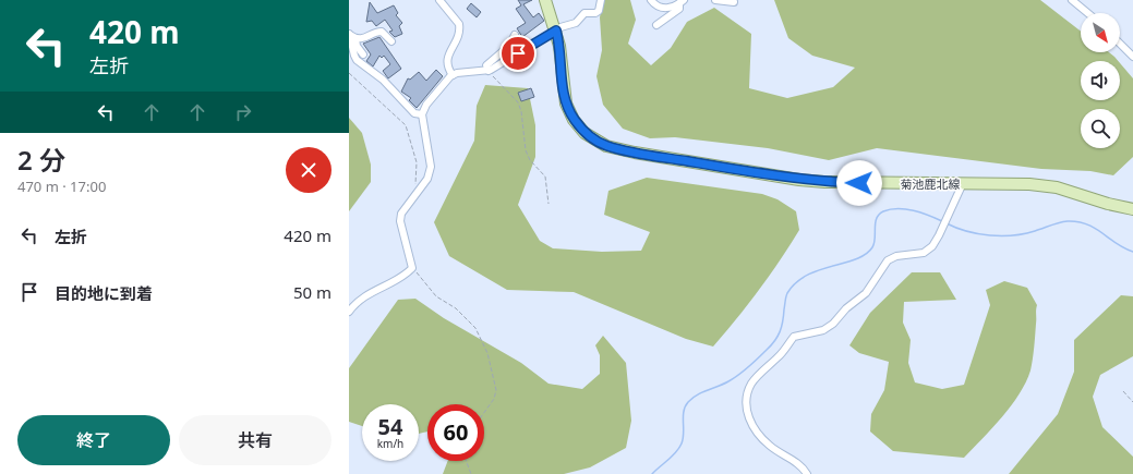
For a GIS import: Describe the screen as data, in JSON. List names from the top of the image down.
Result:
{
  "streets": {
    "main road": ["菊池鹿北線"]
  },
  "north": "bottom right",
  "page": {
    "turn": ["420 m", "左折"],
    "heading": ["2 分", "470 m · 17:00"],
    "list": [
      {
        "name": "左折",
        "value": "420 m"
      },
      {
        "name": "目的地に到着",
        "value": "50 m"
      }
    ],
    "speed": "54 km/h",
    "limit": "60",
    "buttons": ["終了", "共有"]
  }
}
